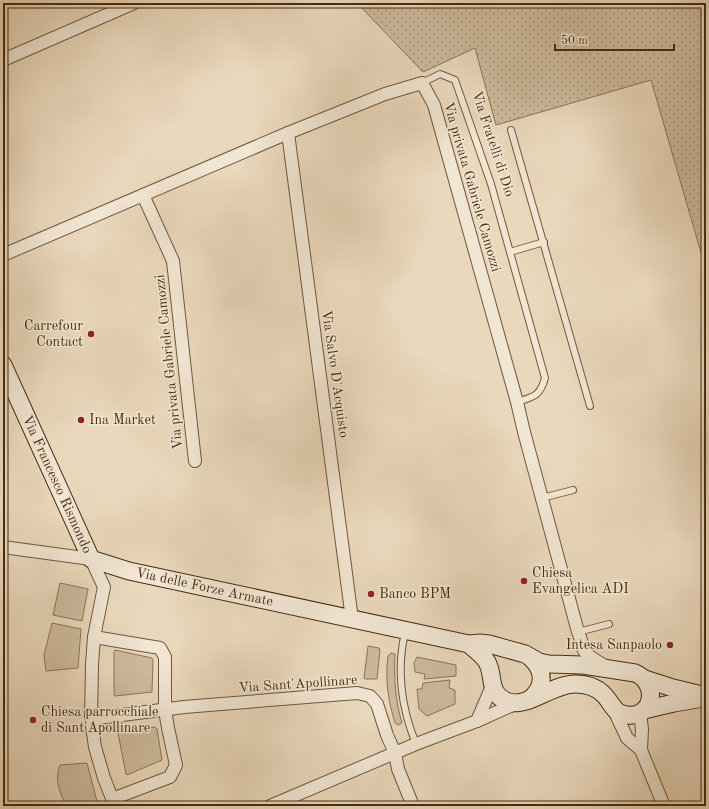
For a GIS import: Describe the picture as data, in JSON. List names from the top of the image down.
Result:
{
  "streets": {
    "street": [
      "Via privata Gabriele Camozzi",
      "Via Salvo D'Acquisto",
      "Via Francesco Rismondo",
      "Via delle Forze Armate",
      "Via Sant'Apollinare"
    ],
    "lane": ["Via Fratelli di Dio"]
  },
  "crossings": [
    ["Via Fratelli di Dio", "Via privata Gabriele Camozzi"],
    ["Via Salvo D'Acquisto", "Via delle Forze Armate"],
    ["Via Francesco Rismondo", "Via delle Forze Armate"],
    ["Via delle Forze Armate", "Via Sant'Apollinare"]
  ],
  "places": [
    "Carrefour Contact",
    "Ina Market",
    "Chiesa Evangelica ADI",
    "Banco BPM",
    "Intesa Sanpaolo",
    "Chiesa parrocchiale di Sant'Apollinare"
  ],
  "scale_bar": "50 m"
}
